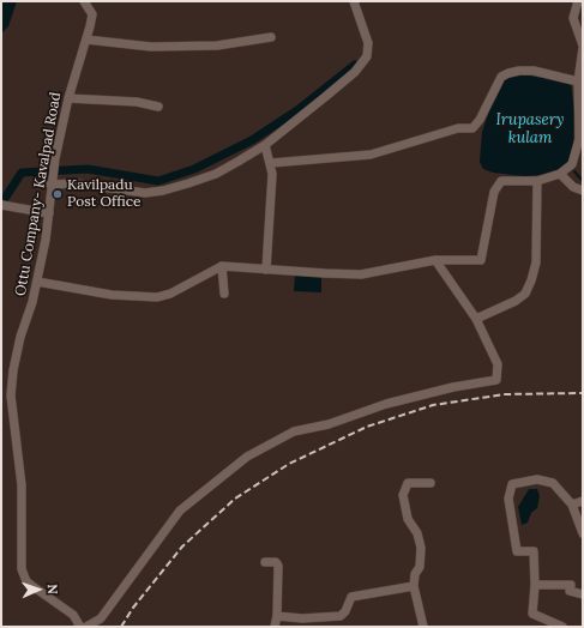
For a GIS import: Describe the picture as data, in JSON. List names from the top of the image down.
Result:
{
  "streets": {
    "street": ["Ottu Company- Kavalpad Road"]
  },
  "water": ["Irupasery kulam"],
  "places": ["Kavilpadu Post Office"],
  "north": "right"
}
